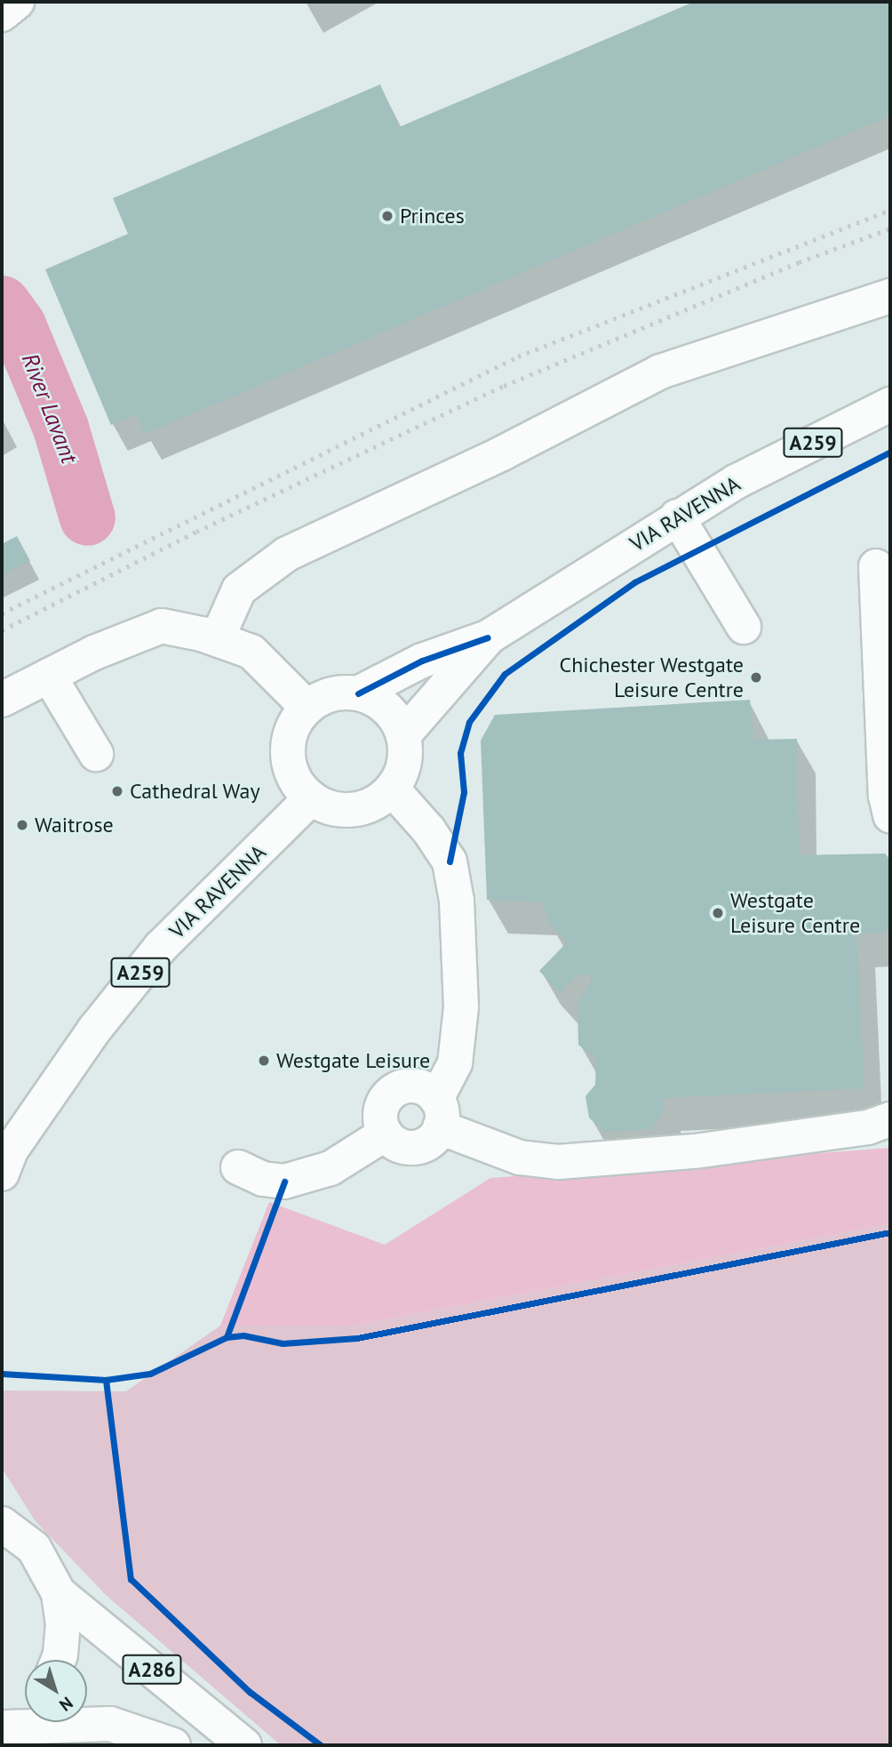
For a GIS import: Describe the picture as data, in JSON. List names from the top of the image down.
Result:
{
  "streets": {
    "main road": ["A259", "VIA RAVENNA", "A286"]
  },
  "water": ["River Lavant"],
  "places": [
    "Princes",
    "Chichester Westgate Leisure Centre",
    "Cathedral Way",
    "Waitrose",
    "Westgate Leisure Centre",
    "Westgate Leisure"
  ],
  "north": "bottom right"
}
